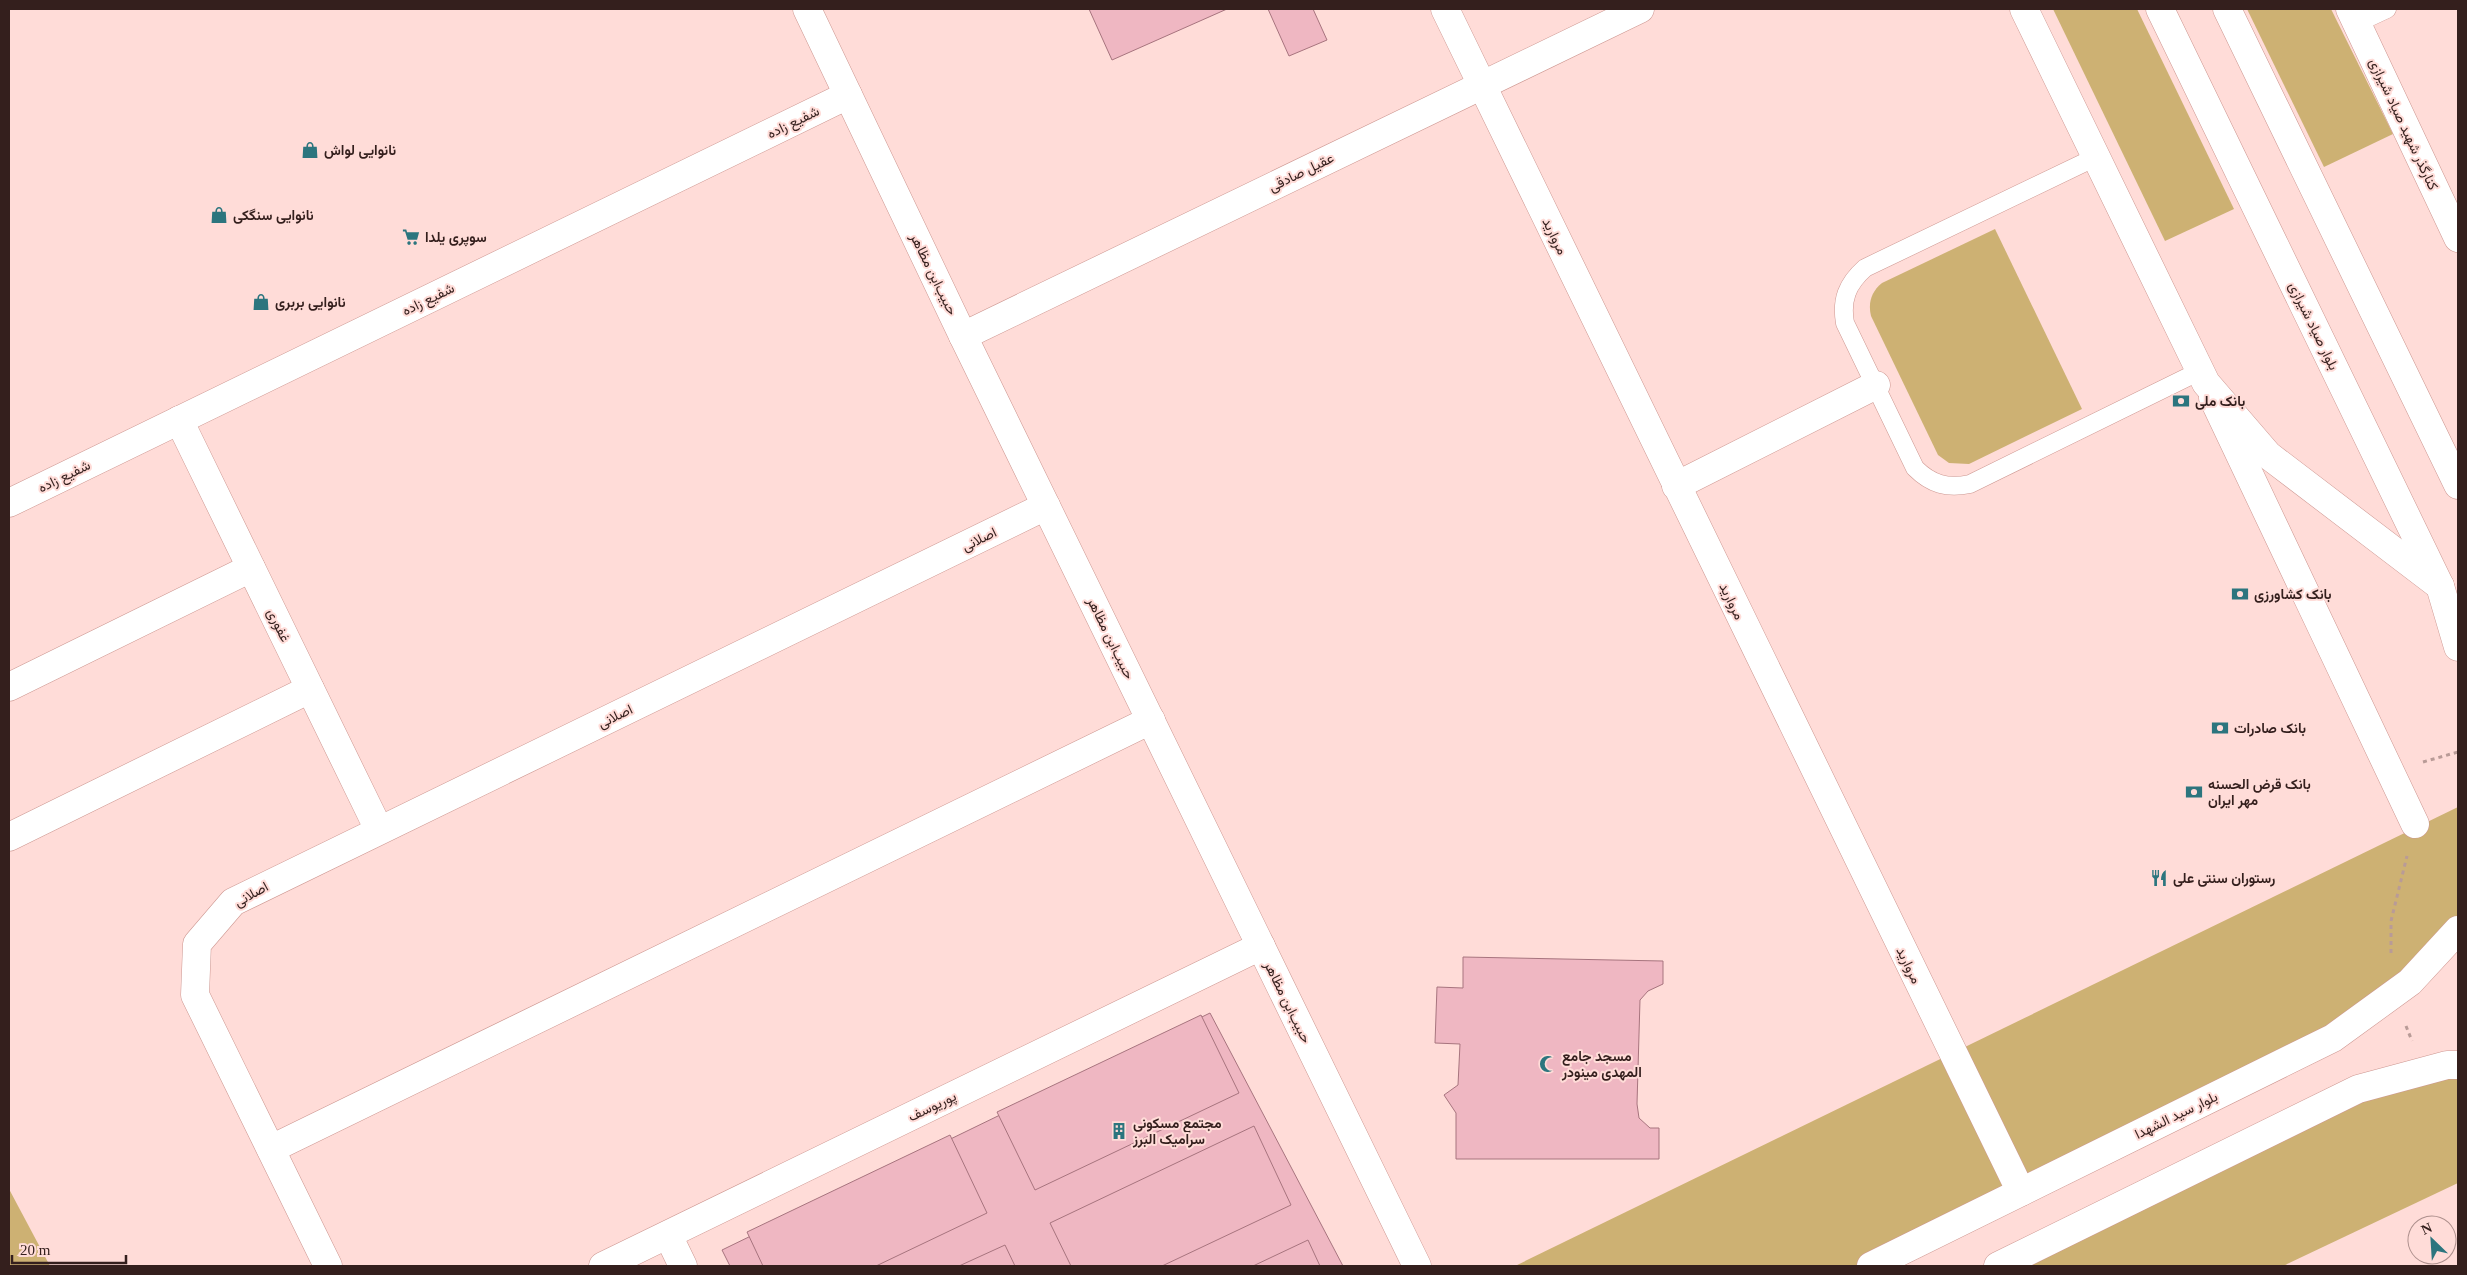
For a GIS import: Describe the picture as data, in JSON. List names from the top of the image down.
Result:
{
  "streets": {
    "street": [
      "شفیع زاده",
      "کنارگذر شهید صیاد شیرازی",
      "عقیل صادقی",
      "مروارید",
      "حبیب‌ابن مظاهر",
      "بلوار صیاد شیرازی",
      "اصلانی",
      "غفوری",
      "پوریوسف",
      "بلوار سید الشهدا"
    ]
  },
  "crossings": [
    ["شفیع زاده", "حبیب‌ابن مظاهر"],
    ["شفیع زاده", "غفوری"],
    ["عقیل صادقی", "مروارید"],
    ["عقیل صادقی", "حبیب‌ابن مظاهر"],
    ["مروارید", "بلوار سید الشهدا"],
    ["حبیب‌ابن مظاهر", "اصلانی"],
    ["حبیب‌ابن مظاهر", "پوریوسف"],
    ["اصلانی", "غفوری"]
  ],
  "places": {
    "shop": ["نانوایی لواش", "نانوایی سنگکی", "نانوایی بربری"],
    "supermarket": ["سوپری یلدا"],
    "bank": [
      "بانک ملی",
      "بانک کشاورزی",
      "بانک صادرات",
      "بانک قرض الحسنه مهر ایران"
    ],
    "restaurant": ["رستوران سنتی علی"],
    "mosque": ["مسجد جامع المهدی مینودر"],
    "building": ["مجتمع مسکونی سرامیک البرز"]
  },
  "scale_bar": "20 m",
  "north": "top left"
}
